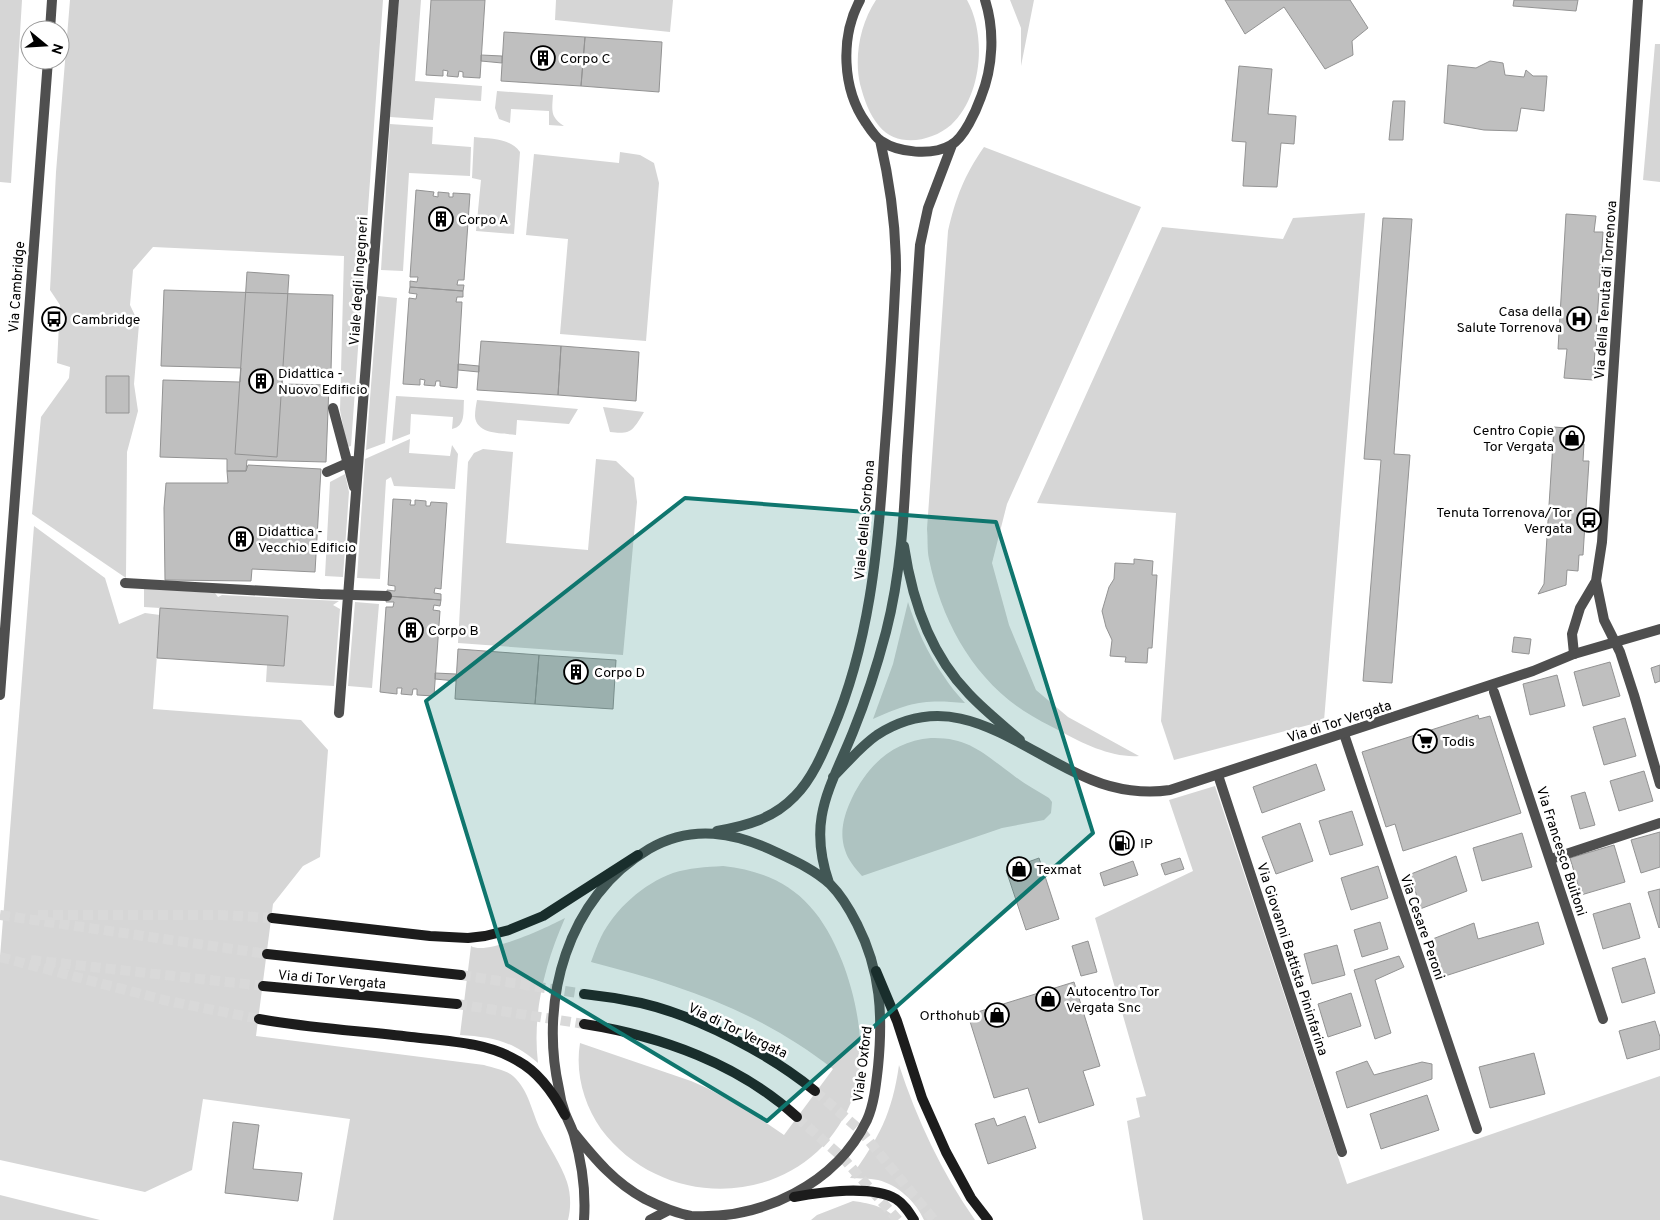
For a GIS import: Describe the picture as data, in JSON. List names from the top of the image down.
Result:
{
  "streets": {
    "main road": ["Via di Tor Vergata"],
    "street": [
      "Viale degli Ingegneri",
      "Via Cambridge",
      "Via della Tenuta di Torrenova",
      "Viale della Sorbona",
      "Via Francesco Buitoni",
      "Via Cesare Peroni",
      "Via Giovanni Battista Pininfarina",
      "Viale Oxford"
    ]
  },
  "crossings": [
    ["Via della Tenuta di Torrenova", "Via di Tor Vergata"],
    ["Viale della Sorbona", "Viale Oxford"],
    ["Via di Tor Vergata", "Via Cesare Peroni"],
    ["Via di Tor Vergata", "Via Giovanni Battista Pininfarina"]
  ],
  "places": {
    "building": [
      "Corpo C",
      "Corpo A",
      "Didattica - Nuovo Edificio",
      "Didattica - Vecchio Edificio",
      "Corpo B",
      "Corpo D"
    ],
    "bus stop": ["Cambridge", "Tenuta Torrenova/Tor Vergata"],
    "hospital": ["Casa della Salute Torrenova"],
    "shop": [
      "Centro Copie Tor Vergata",
      "Texmat",
      "Autocentro Tor Vergata Snc",
      "Orthohub"
    ],
    "supermarket": ["Todis"],
    "fuel station": ["IP"]
  },
  "north": "right"
}
